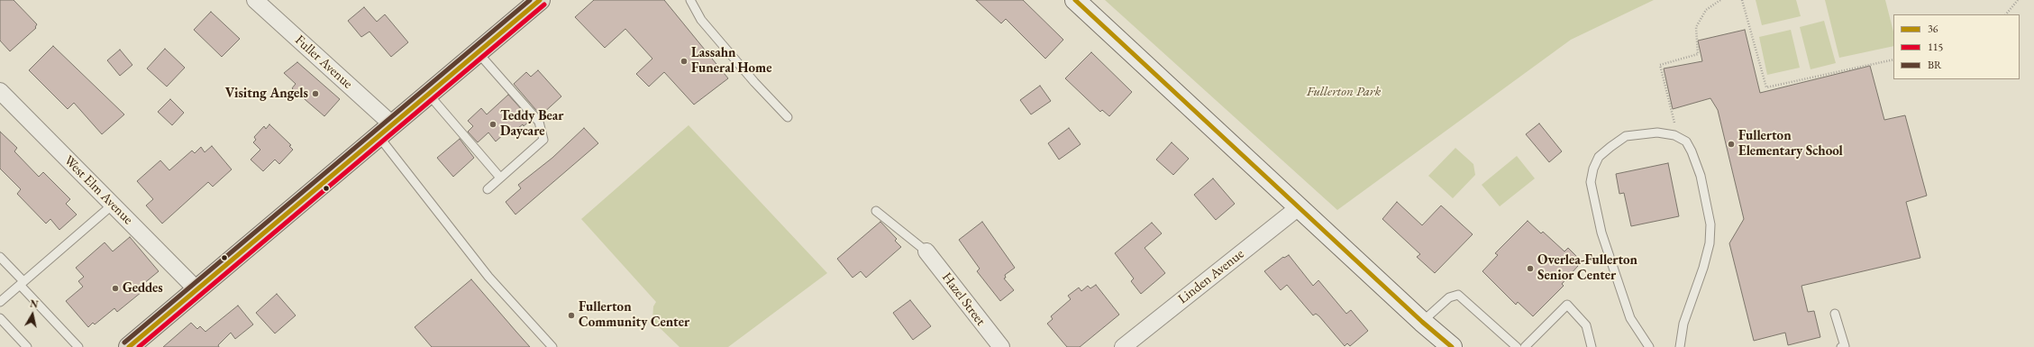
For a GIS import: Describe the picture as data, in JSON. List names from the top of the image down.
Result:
{
  "streets": {
    "street": [
      "Fuller Avenue",
      "West Elm Avenue",
      "Linden Avenue",
      "Hazel Street"
    ]
  },
  "parks": ["Fullerton Park"],
  "places": [
    "Lassahn Funeral Home",
    "Visitng Angels",
    "Teddy Bear Daycare",
    "Fullerton Elementary School",
    "Overlea-Fullerton Senior Center",
    "Geddes",
    "Fullerton Community Center"
  ],
  "lines": ["transit line 36", "transit line BR", "transit line 115"],
  "legend": ["36", "115", "BR"],
  "north": "top"
}
